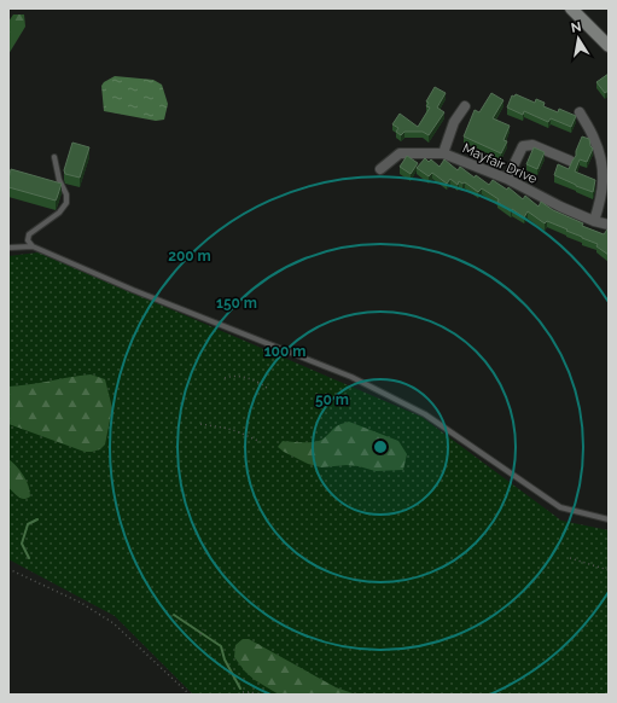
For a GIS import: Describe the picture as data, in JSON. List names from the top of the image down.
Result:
{
  "streets": {
    "street": ["Mayfair Drive"]
  },
  "north": "top",
  "rings": [
    "200 m",
    "150 m",
    "100 m",
    "50 m"
  ]
}
